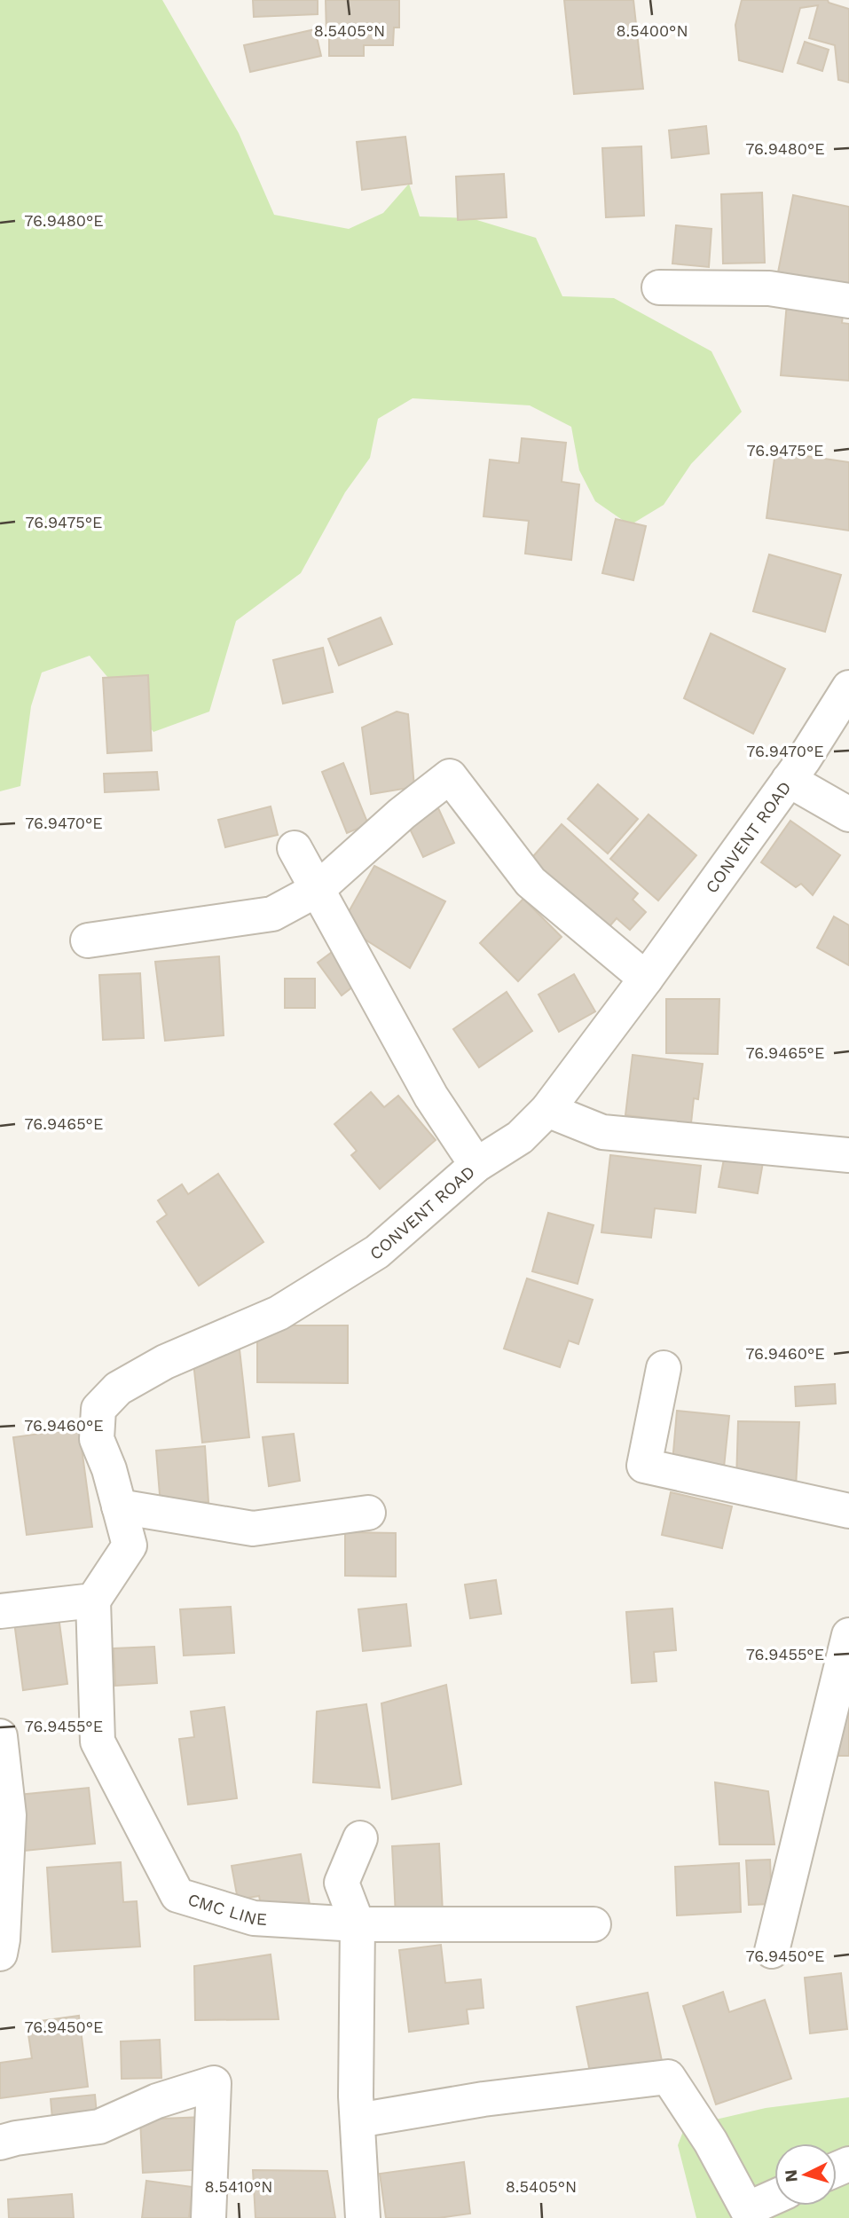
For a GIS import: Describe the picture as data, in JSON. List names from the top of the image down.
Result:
{
  "streets": {
    "street": ["CONVENT ROAD", "CMC LINE"]
  },
  "crossings": [
    ["CONVENT ROAD", "CMC LINE"]
  ],
  "north": "left",
  "coordinates": [
    "8.5405°N",
    "8.5400°N",
    "76.9480°E",
    "76.9475°E",
    "76.9470°E",
    "76.9465°E",
    "76.9460°E",
    "76.9455°E",
    "76.9450°E",
    "8.5410°N"
  ]
}
